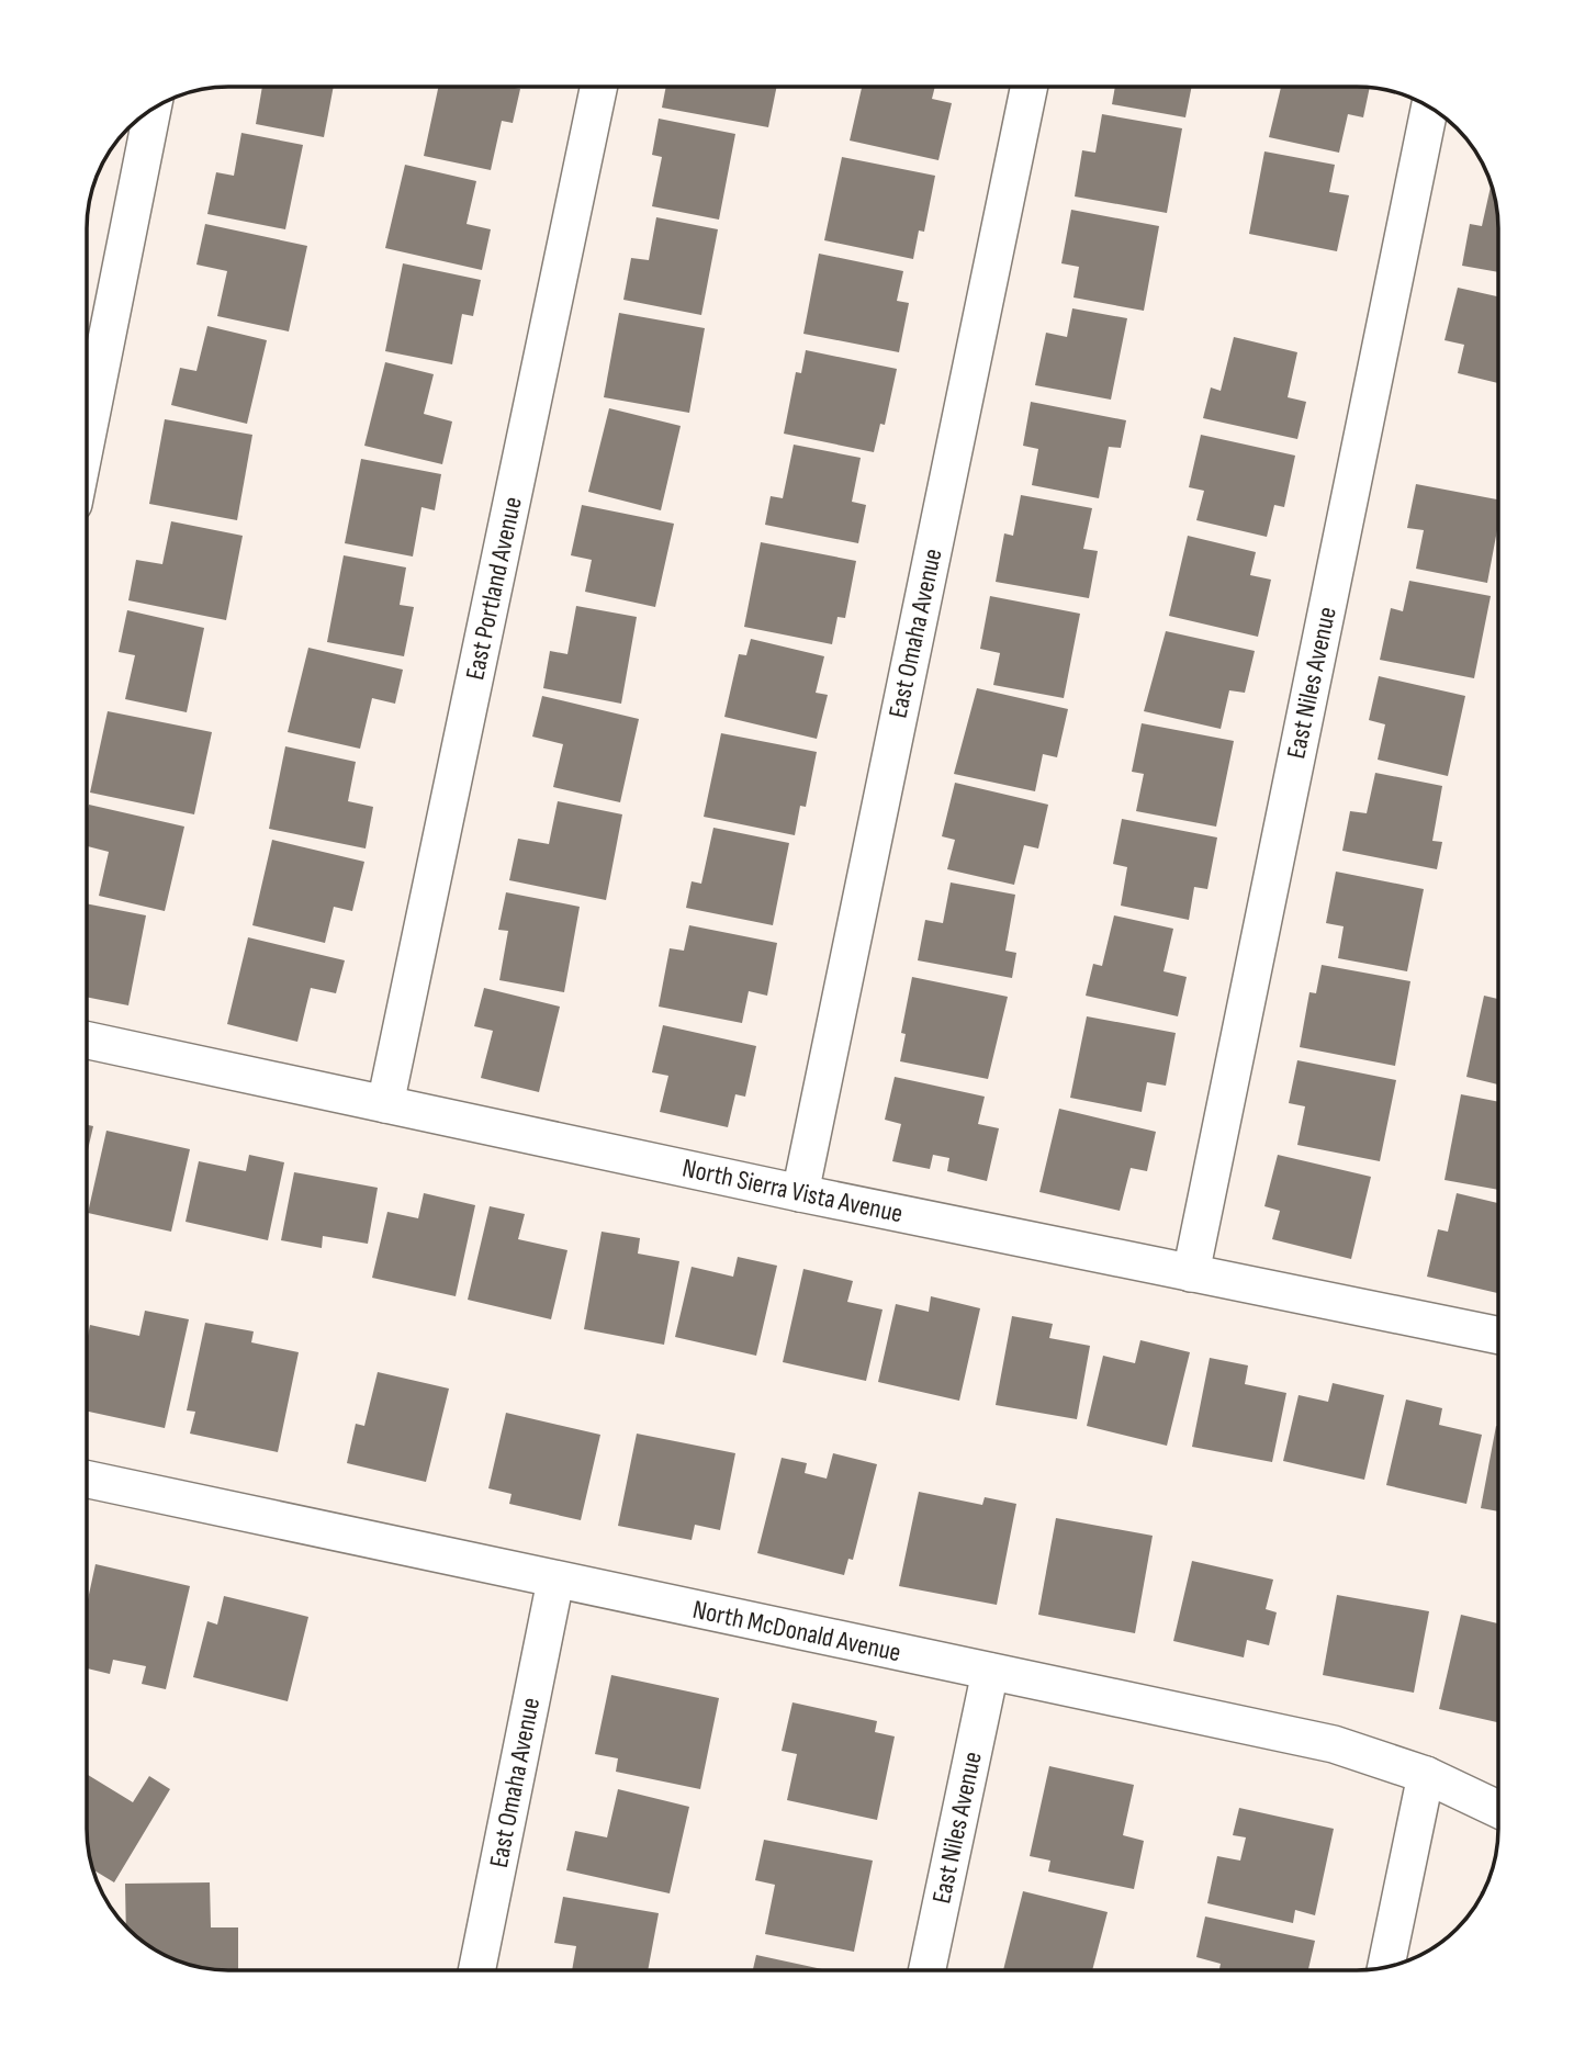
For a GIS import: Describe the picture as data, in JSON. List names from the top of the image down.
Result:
{
  "streets": {
    "street": [
      "East Portland Avenue",
      "East Omaha Avenue",
      "East Niles Avenue",
      "North Sierra Vista Avenue",
      "North McDonald Avenue"
    ]
  },
  "crossings": [
    ["East Portland Avenue", "North Sierra Vista Avenue"],
    ["East Omaha Avenue", "North Sierra Vista Avenue"],
    ["East Omaha Avenue", "North McDonald Avenue"],
    ["East Niles Avenue", "North Sierra Vista Avenue"],
    ["East Niles Avenue", "North McDonald Avenue"]
  ]
}
